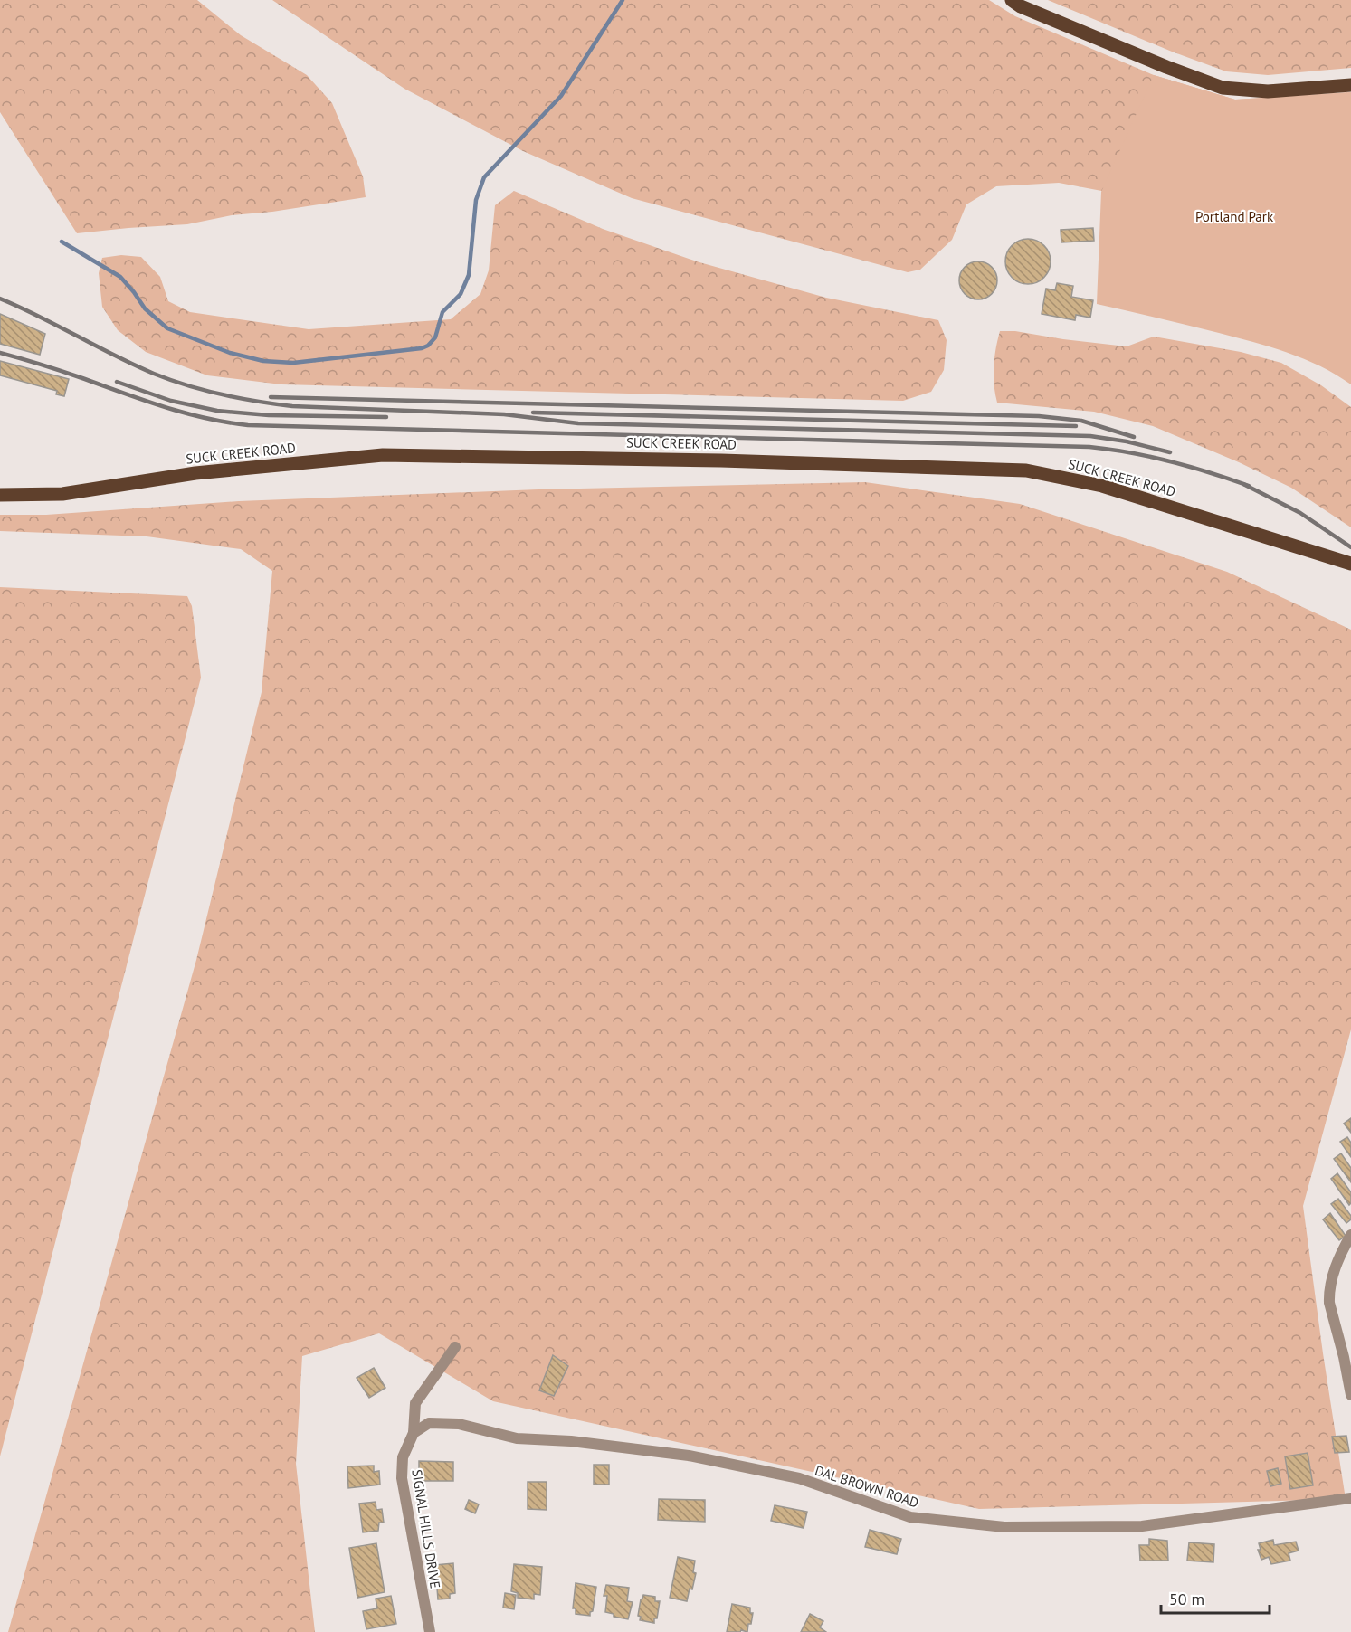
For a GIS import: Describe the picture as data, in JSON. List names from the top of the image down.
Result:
{
  "streets": {
    "main road": ["SUCK CREEK ROAD"],
    "street": ["DAL BROWN ROAD", "SIGNAL HILLS DRIVE"]
  },
  "crossings": [
    ["DAL BROWN ROAD", "SIGNAL HILLS DRIVE"]
  ],
  "parks": ["Portland Park"],
  "scale_bar": "50 m"
}
